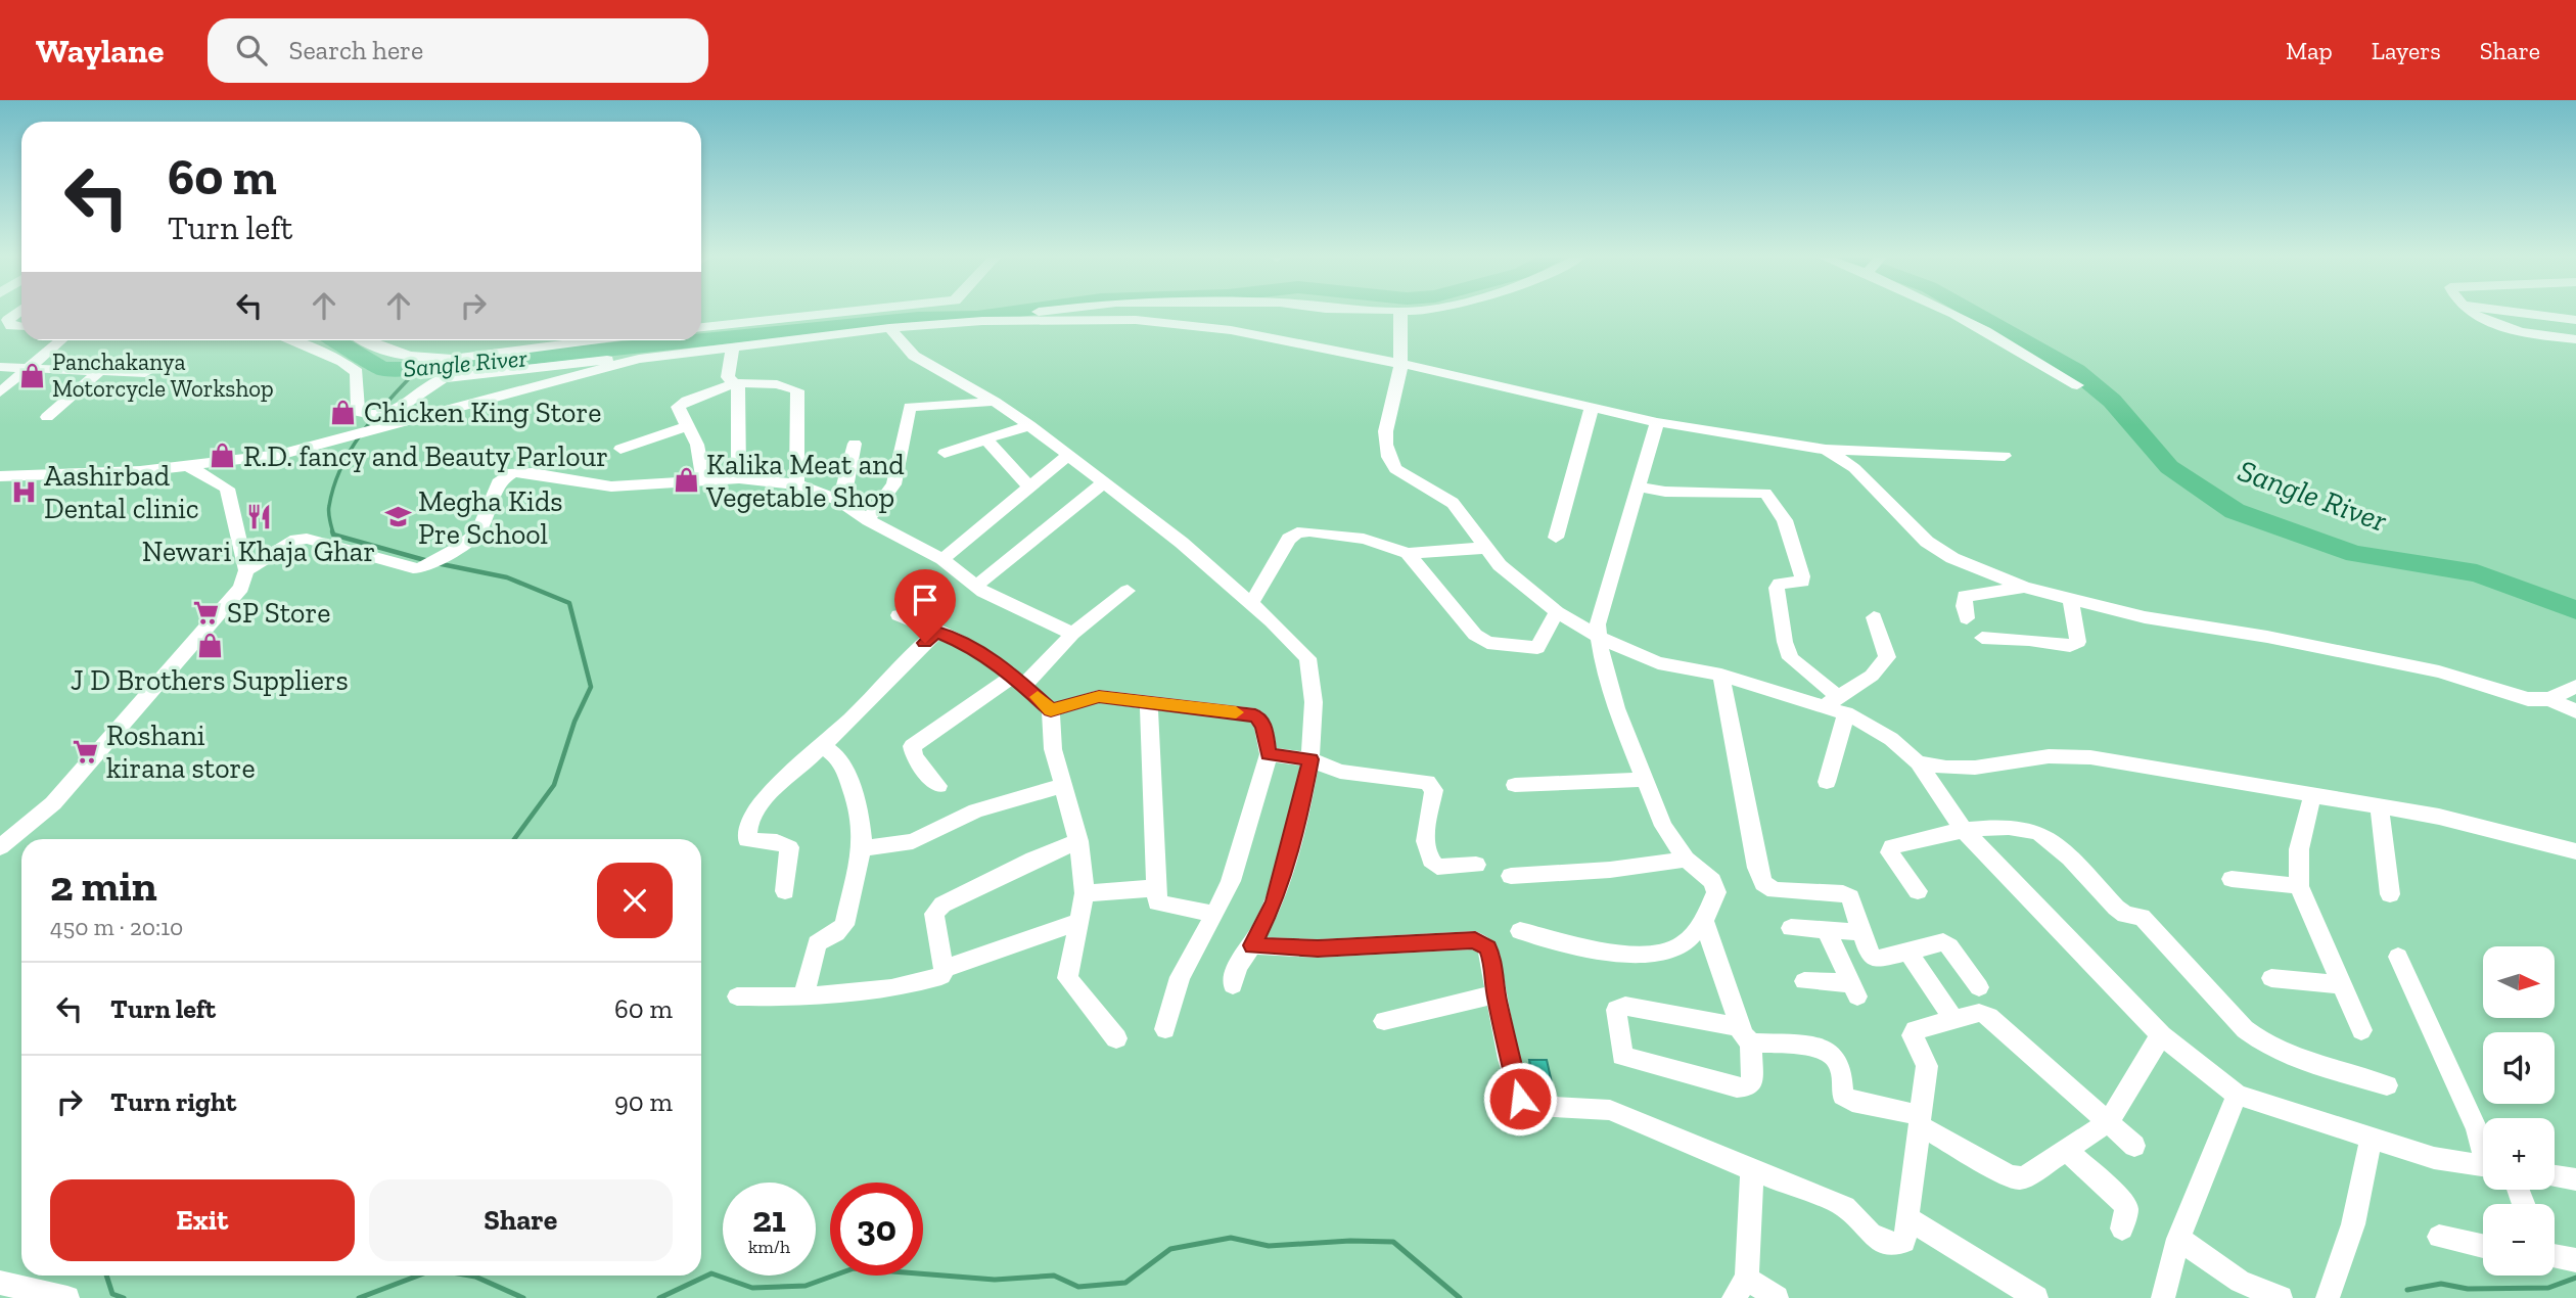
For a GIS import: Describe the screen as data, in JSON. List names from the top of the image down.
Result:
{
  "water": ["Sangle River"],
  "places": {
    "shop": [
      "Panchakanya Motorcycle Workshop",
      "Chicken King Store",
      "R.D. fancy and Beauty Parlour",
      "Kalika Meat and Vegetable Shop",
      "J D Brothers Suppliers"
    ],
    "hospital": ["Aashirbad Dental clinic"],
    "restaurant": ["Newari Khaja Ghar"],
    "school or university": ["Megha Kids Pre School"],
    "supermarket": ["SP Store", "Roshani kirana store"]
  },
  "north": "right",
  "page": {
    "header": "Waylane",
    "search": "Search here",
    "nav": ["Map", "Layers", "Share"],
    "turn": ["60 m", "Turn left"],
    "heading": ["2 min", "450 m · 20:10"],
    "map_buttons": ["+", "−"],
    "list": [
      {
        "name": "Turn left",
        "value": "60 m"
      },
      {
        "name": "Turn right",
        "value": "90 m"
      }
    ],
    "buttons": ["Exit", "Share"],
    "speed": "21 km/h",
    "limit": "30"
  }
}
